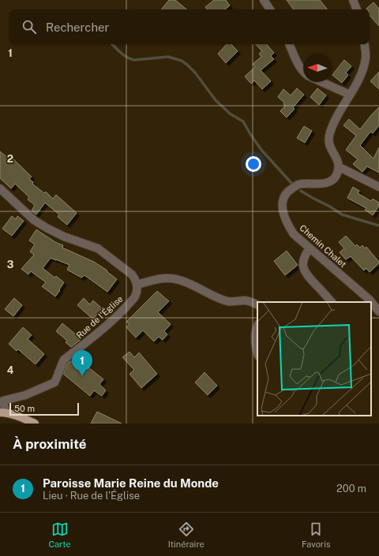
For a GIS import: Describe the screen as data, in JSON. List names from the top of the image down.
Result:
{
  "streets": {
    "street": ["Chemin Chalet", "Rue de l'Église"]
  },
  "scale_bar": "50 m",
  "north": "left",
  "page": {
    "search": "Rechercher",
    "pins": "1",
    "scale": "50 m",
    "heading": "À proximité",
    "list": [
      {
        "mark": "1",
        "name": "Paroisse Marie Reine du Monde",
        "note": "Lieu · Rue de l'Église",
        "value": "200 m"
      }
    ],
    "nav": ["Carte", "Itinéraire", "Favoris"]
  },
  "grid": {
    "rows": [
      "1",
      "2",
      "3",
      "4"
    ]
  }
}
